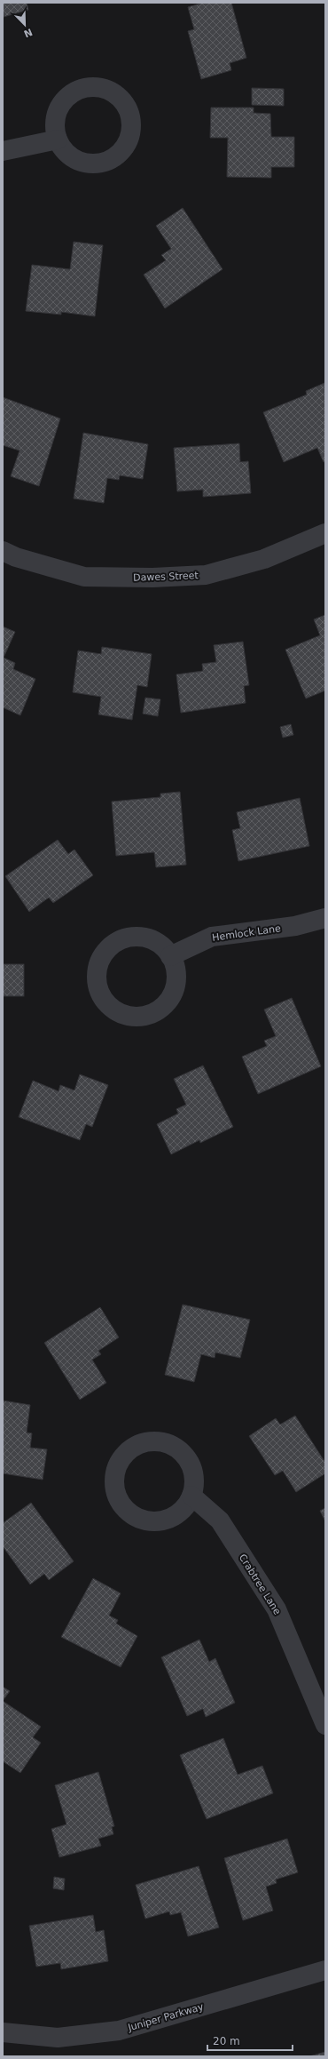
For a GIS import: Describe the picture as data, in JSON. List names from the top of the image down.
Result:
{
  "streets": {
    "street": [
      "Dawes Street",
      "Hemlock Lane",
      "Crabtree Lane",
      "Juniper Parkway"
    ]
  },
  "scale_bar": "20 m",
  "north": "bottom right"
}
